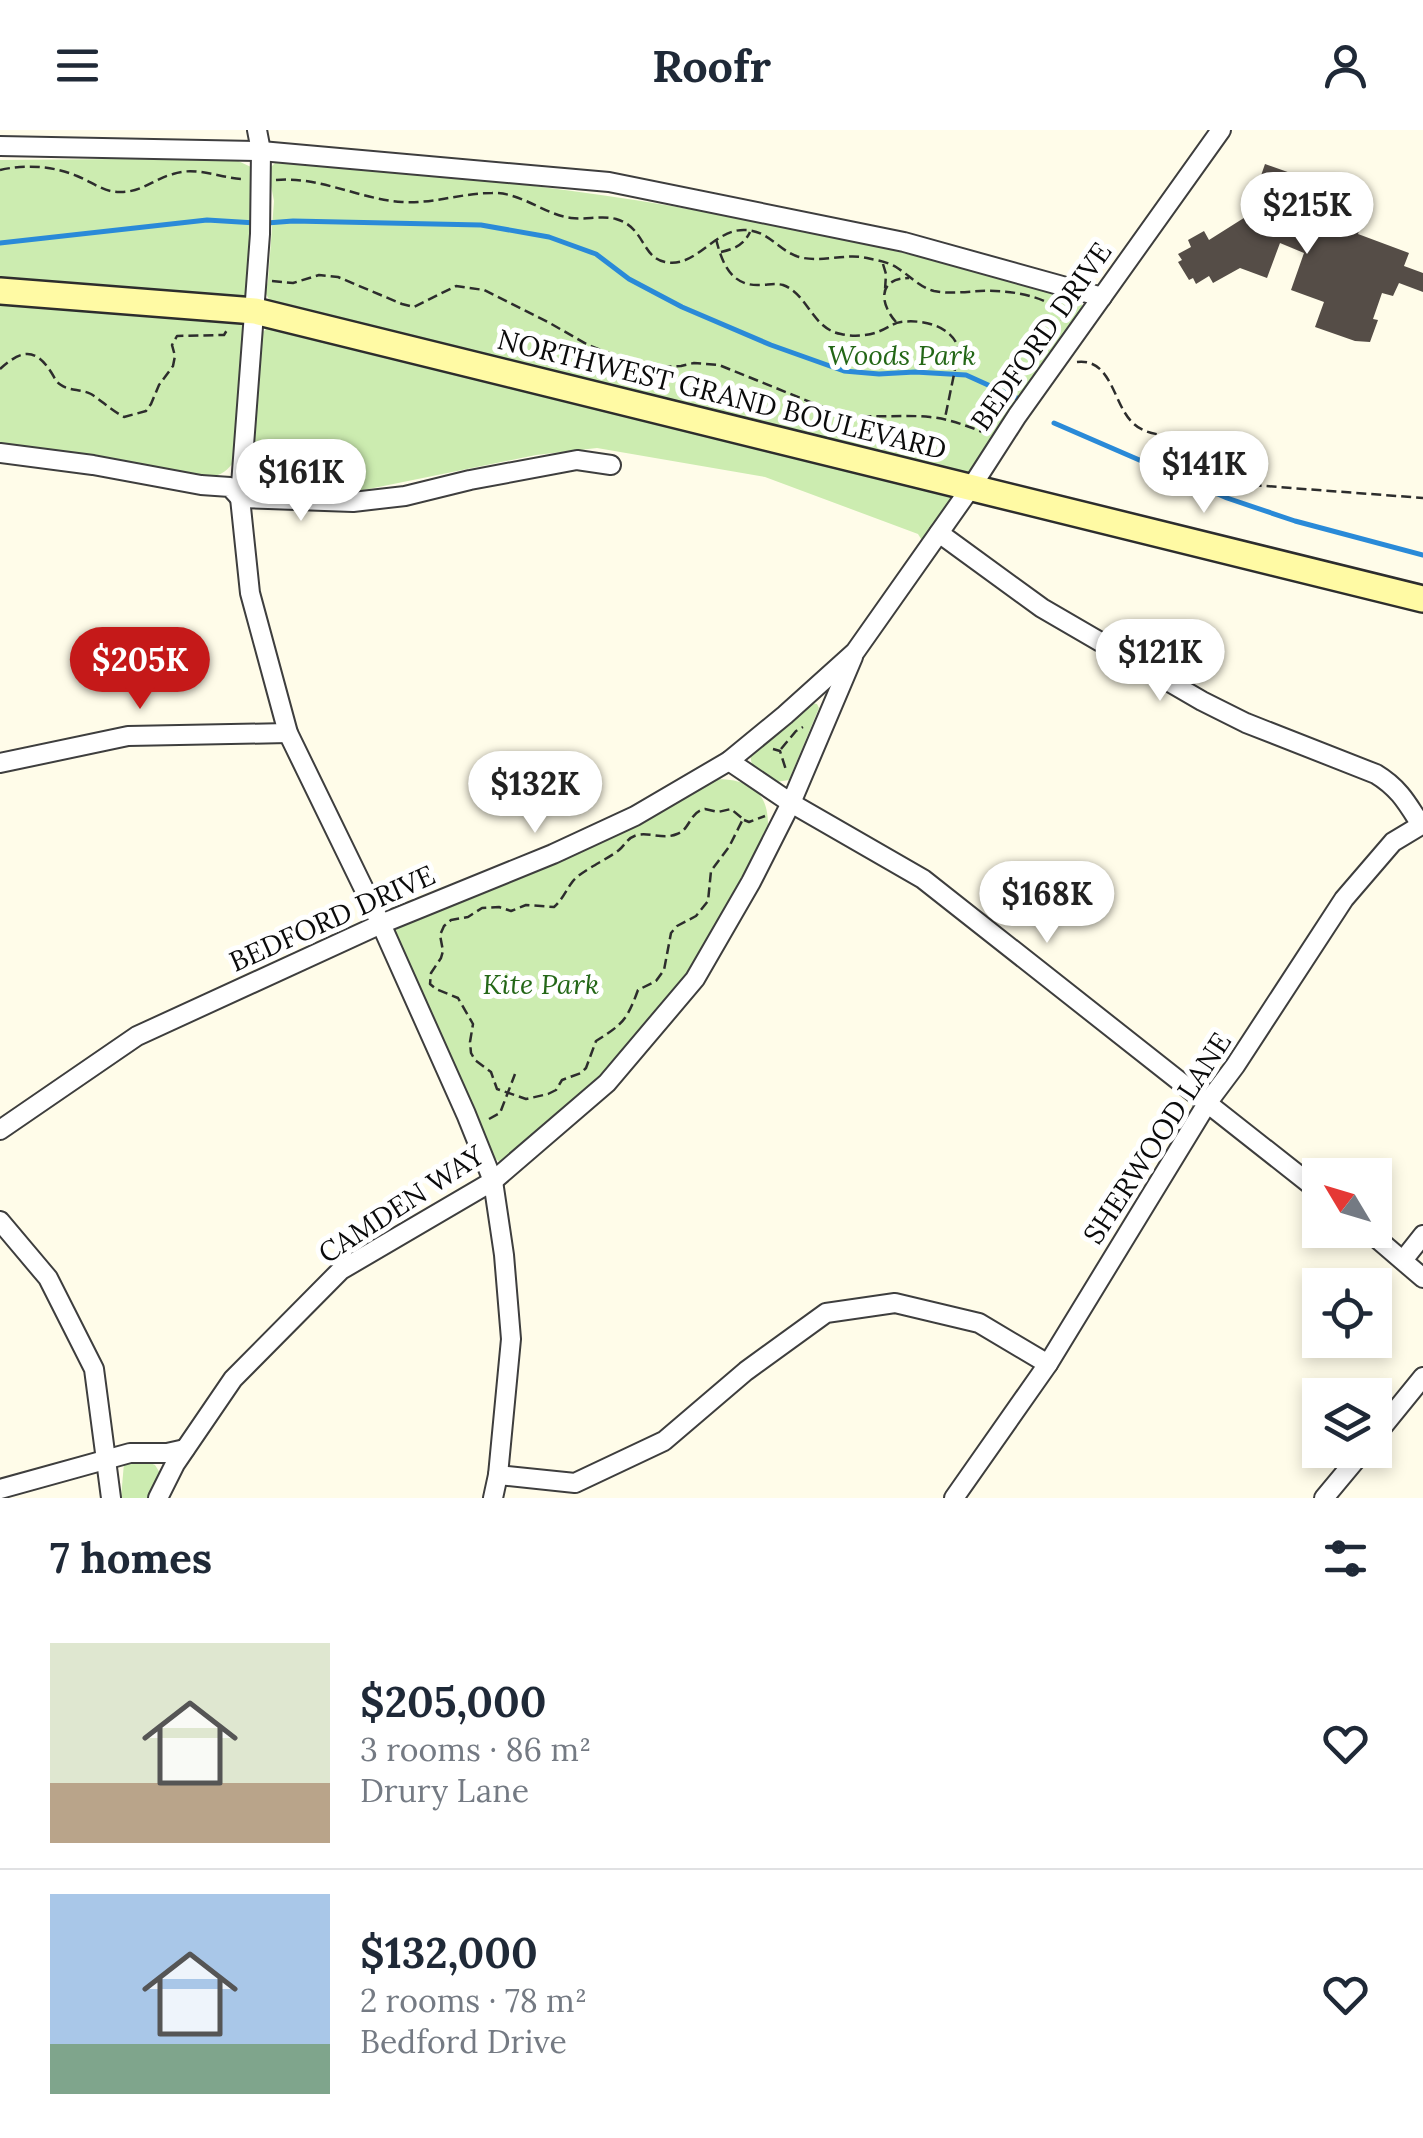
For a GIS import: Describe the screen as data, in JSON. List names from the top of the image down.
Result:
{
  "streets": {
    "street": [
      "BEDFORD DRIVE",
      "NORTHWEST GRAND BOULEVARD",
      "SHERWOOD LANE",
      "CAMDEN WAY"
    ]
  },
  "crossings": [
    ["BEDFORD DRIVE", "NORTHWEST GRAND BOULEVARD"],
    ["BEDFORD DRIVE", "CAMDEN WAY"]
  ],
  "parks": ["Woods Park", "Kite Park"],
  "north": "top left",
  "page": {
    "header": "Roofr",
    "price": [
      "$215K",
      "$141K",
      "$161K",
      "$121K",
      "$205K",
      "$132K",
      "$168K"
    ],
    "heading": "7 homes",
    "list": [
      {
        "name": "$205,000",
        "note": "3 rooms · 86 m² · Drury Lane"
      },
      {
        "name": "$132,000",
        "note": "2 rooms · 78 m² · Bedford Drive"
      }
    ]
  }
}
